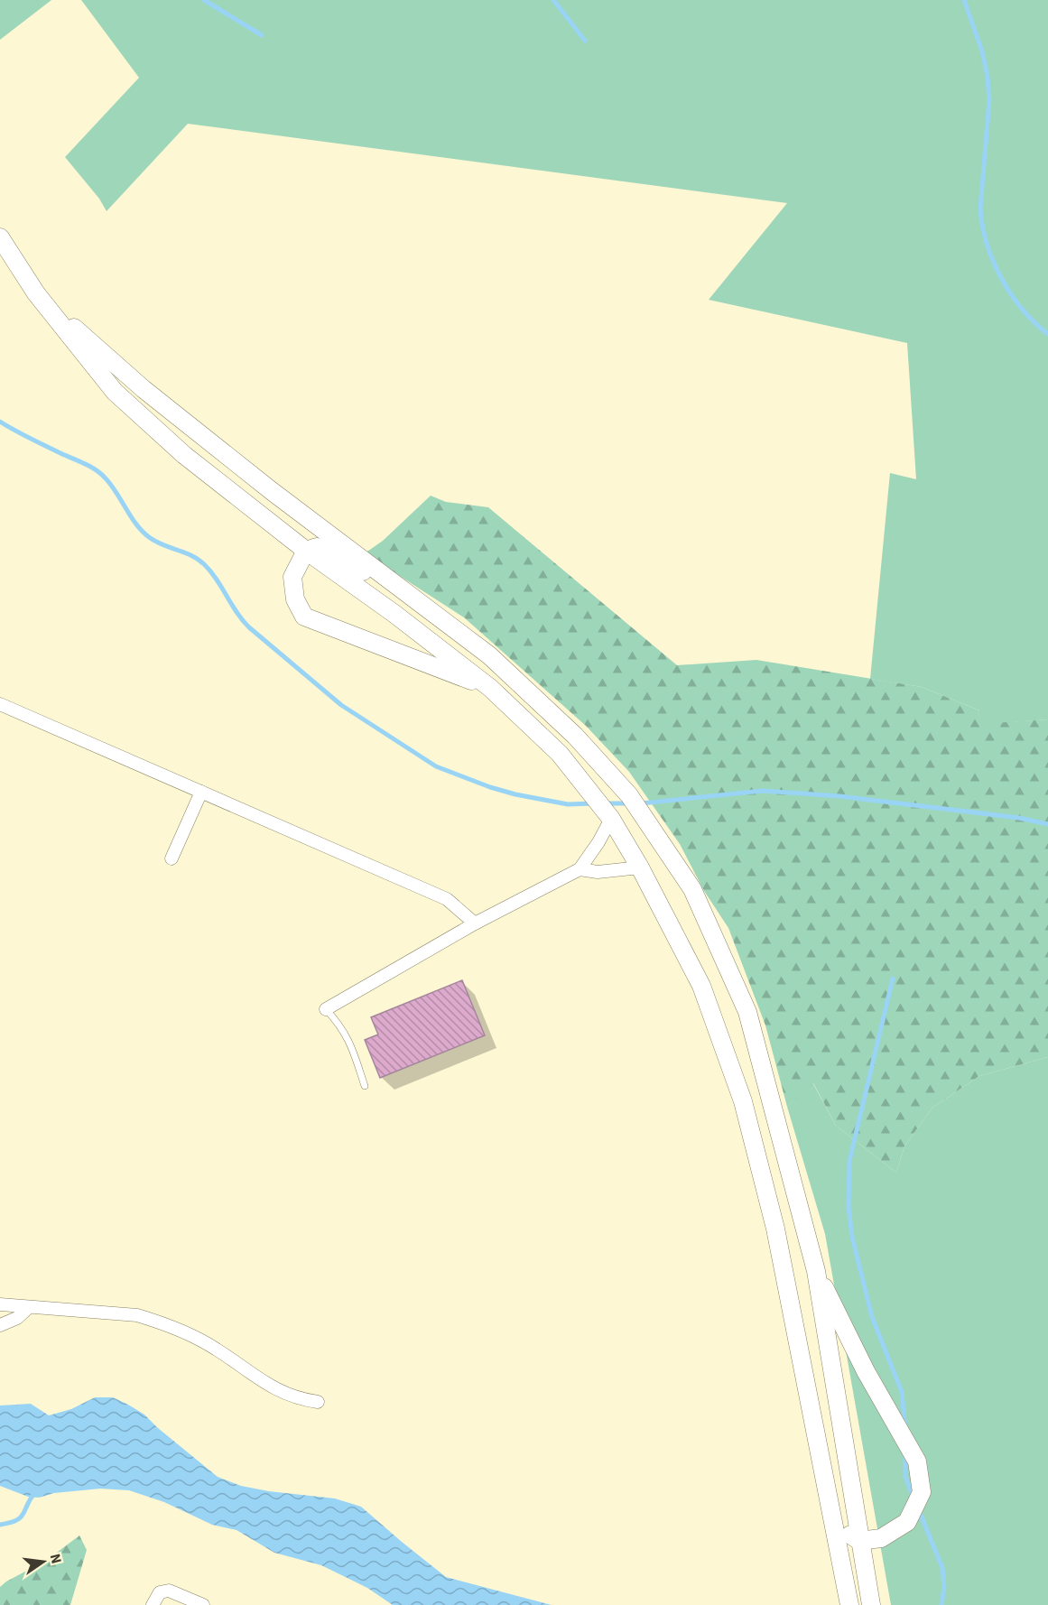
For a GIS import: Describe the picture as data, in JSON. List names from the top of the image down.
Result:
{
  "north": "right"
}
